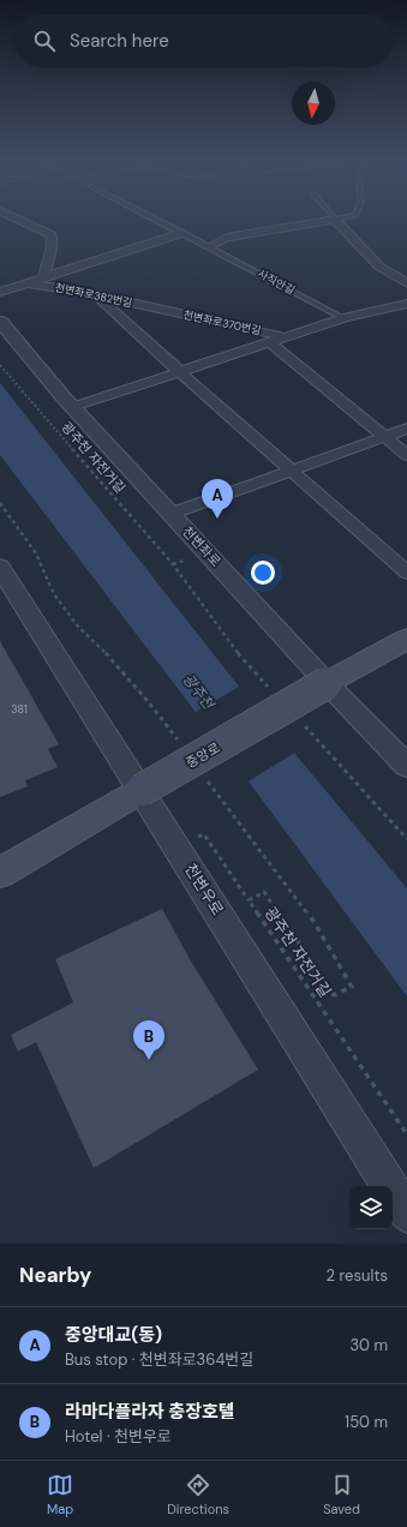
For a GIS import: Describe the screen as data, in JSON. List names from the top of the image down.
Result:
{
  "streets": {
    "main road": ["중앙로"],
    "street": [
      "천변좌로382번길",
      "천변좌로370번길",
      "천변좌로",
      "천변우로"
    ],
    "lane": ["사직안길"],
    "path": ["광주천 자전거길"]
  },
  "crossings": [
    ["사직안길", "천변좌로382번길"],
    ["사직안길", "천변좌로370번길"],
    ["천변좌로382번길", "천변좌로370번길"],
    ["천변좌로370번길", "천변좌로"],
    ["천변좌로", "중앙로"],
    ["중앙로", "천변우로"]
  ],
  "water": ["광주천"],
  "house_numbers": ["381"],
  "north": "bottom",
  "page": {
    "search": "Search here",
    "pins": ["A", "B"],
    "heading": ["Nearby", "2 results"],
    "list": [
      {
        "mark": "A",
        "name": "중앙대교(동)",
        "note": "Bus stop · 천변좌로364번길",
        "value": "30 m"
      },
      {
        "mark": "B",
        "name": "라마다플라자 충장호텔",
        "note": "Hotel · 천변우로",
        "value": "150 m"
      }
    ],
    "nav": ["Map", "Directions", "Saved"]
  }
}
